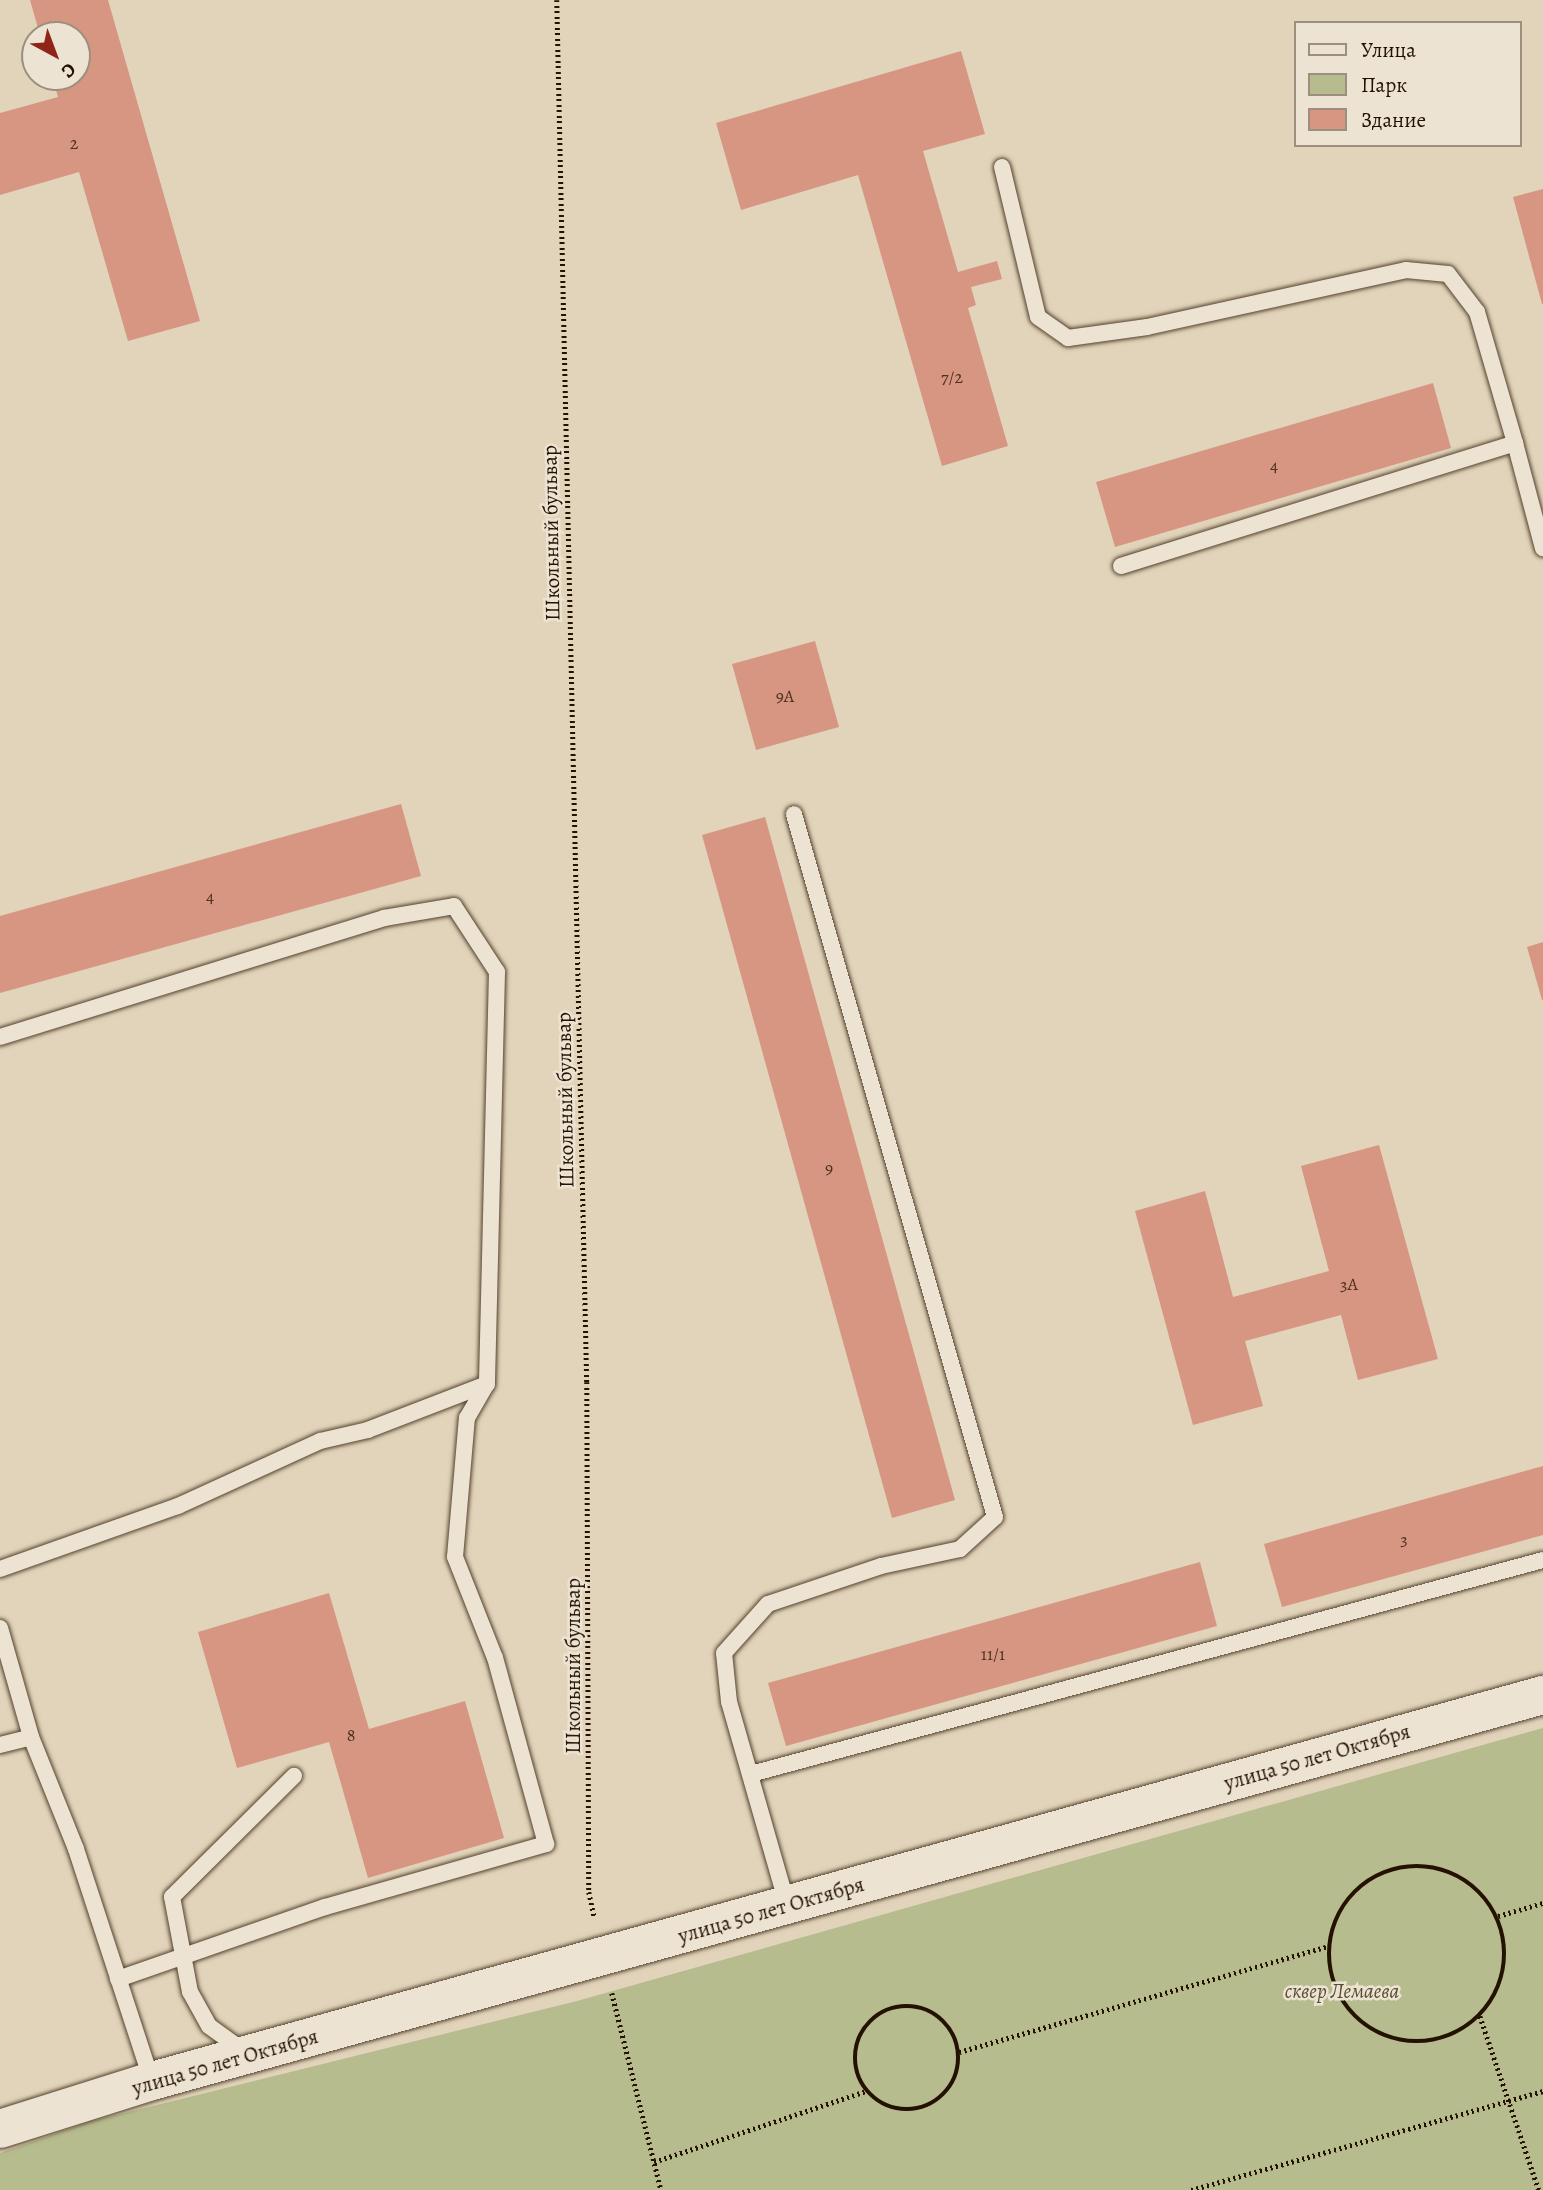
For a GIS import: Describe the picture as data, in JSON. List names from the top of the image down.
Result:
{
  "streets": {
    "street": ["улица 50 лет Октября"],
    "path": ["Школьный бульвар"]
  },
  "crossings": [
    ["Школьный бульвар", "улица 50 лет Октября"]
  ],
  "parks": ["сквер Лемаева"],
  "house_numbers": [
    "2",
    "7/2",
    "4",
    "9А",
    "4",
    "9",
    "3А",
    "3",
    "11/1",
    "8"
  ],
  "legend": ["Улица", "Парк", "Здание"],
  "north": "bottom right"
}
